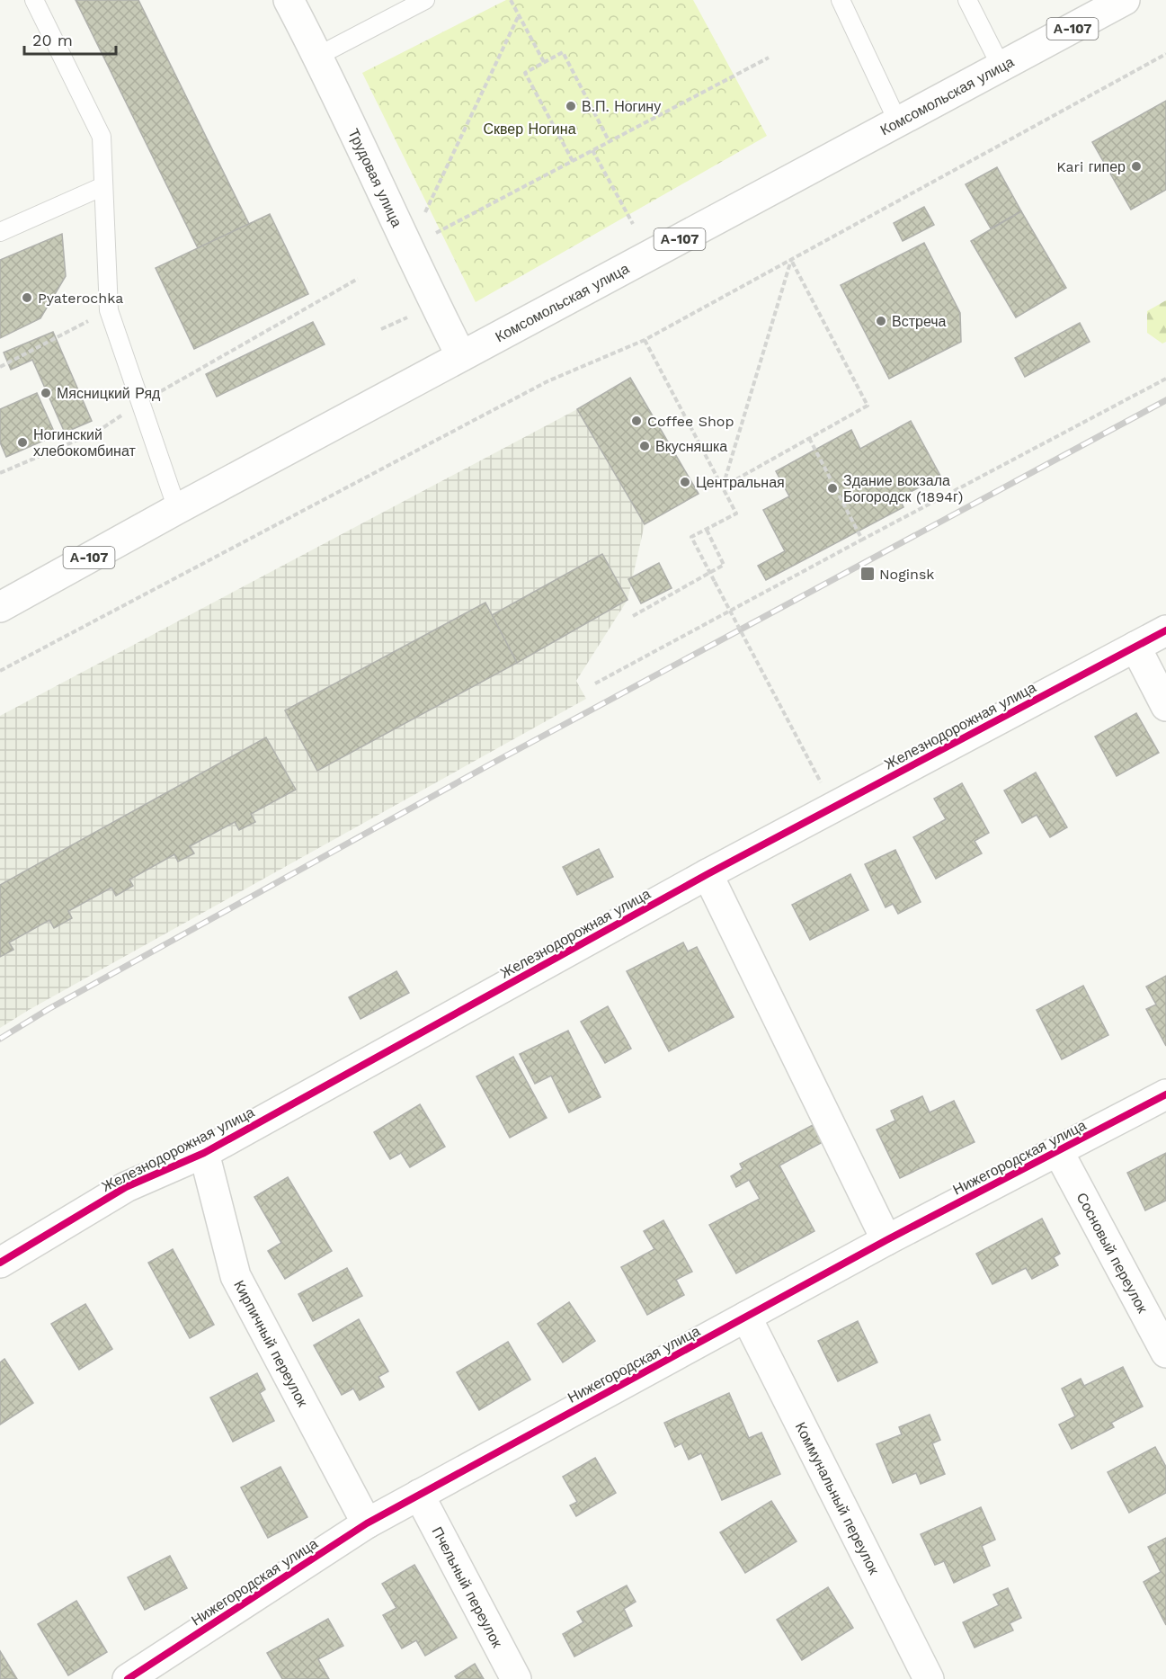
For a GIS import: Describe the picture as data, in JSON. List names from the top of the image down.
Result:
{
  "streets": {
    "street": [
      "А-107",
      "Комсомольская улица",
      "Трудовая улица",
      "Железнодорожная улица",
      "Нижегородская улица",
      "Сосновый переулок",
      "Кирпичный переулок",
      "Коммунальный переулок",
      "Пчельный переулок"
    ]
  },
  "crossings": [
    ["Комсомольская улица", "Трудовая улица"],
    ["Железнодорожная улица", "Кирпичный переулок"],
    ["Нижегородская улица", "Сосновый переулок"],
    ["Нижегородская улица", "Кирпичный переулок"],
    ["Нижегородская улица", "Коммунальный переулок"],
    ["Нижегородская улица", "Пчельный переулок"]
  ],
  "parks": ["Сквер Ногина"],
  "places": {
    "other": [
      "В.П. Ногину",
      "Kari гипер",
      "Pyaterochka",
      "Встреча",
      "Мясницкий Ряд",
      "Coffee Shop",
      "Ногинский хлебокомбинат",
      "Вкусняшка",
      "Центральная",
      "Здание вокзала Богородск (1894г)"
    ],
    "transit": ["Noginsk"]
  },
  "scale_bar": "20 m"
}
